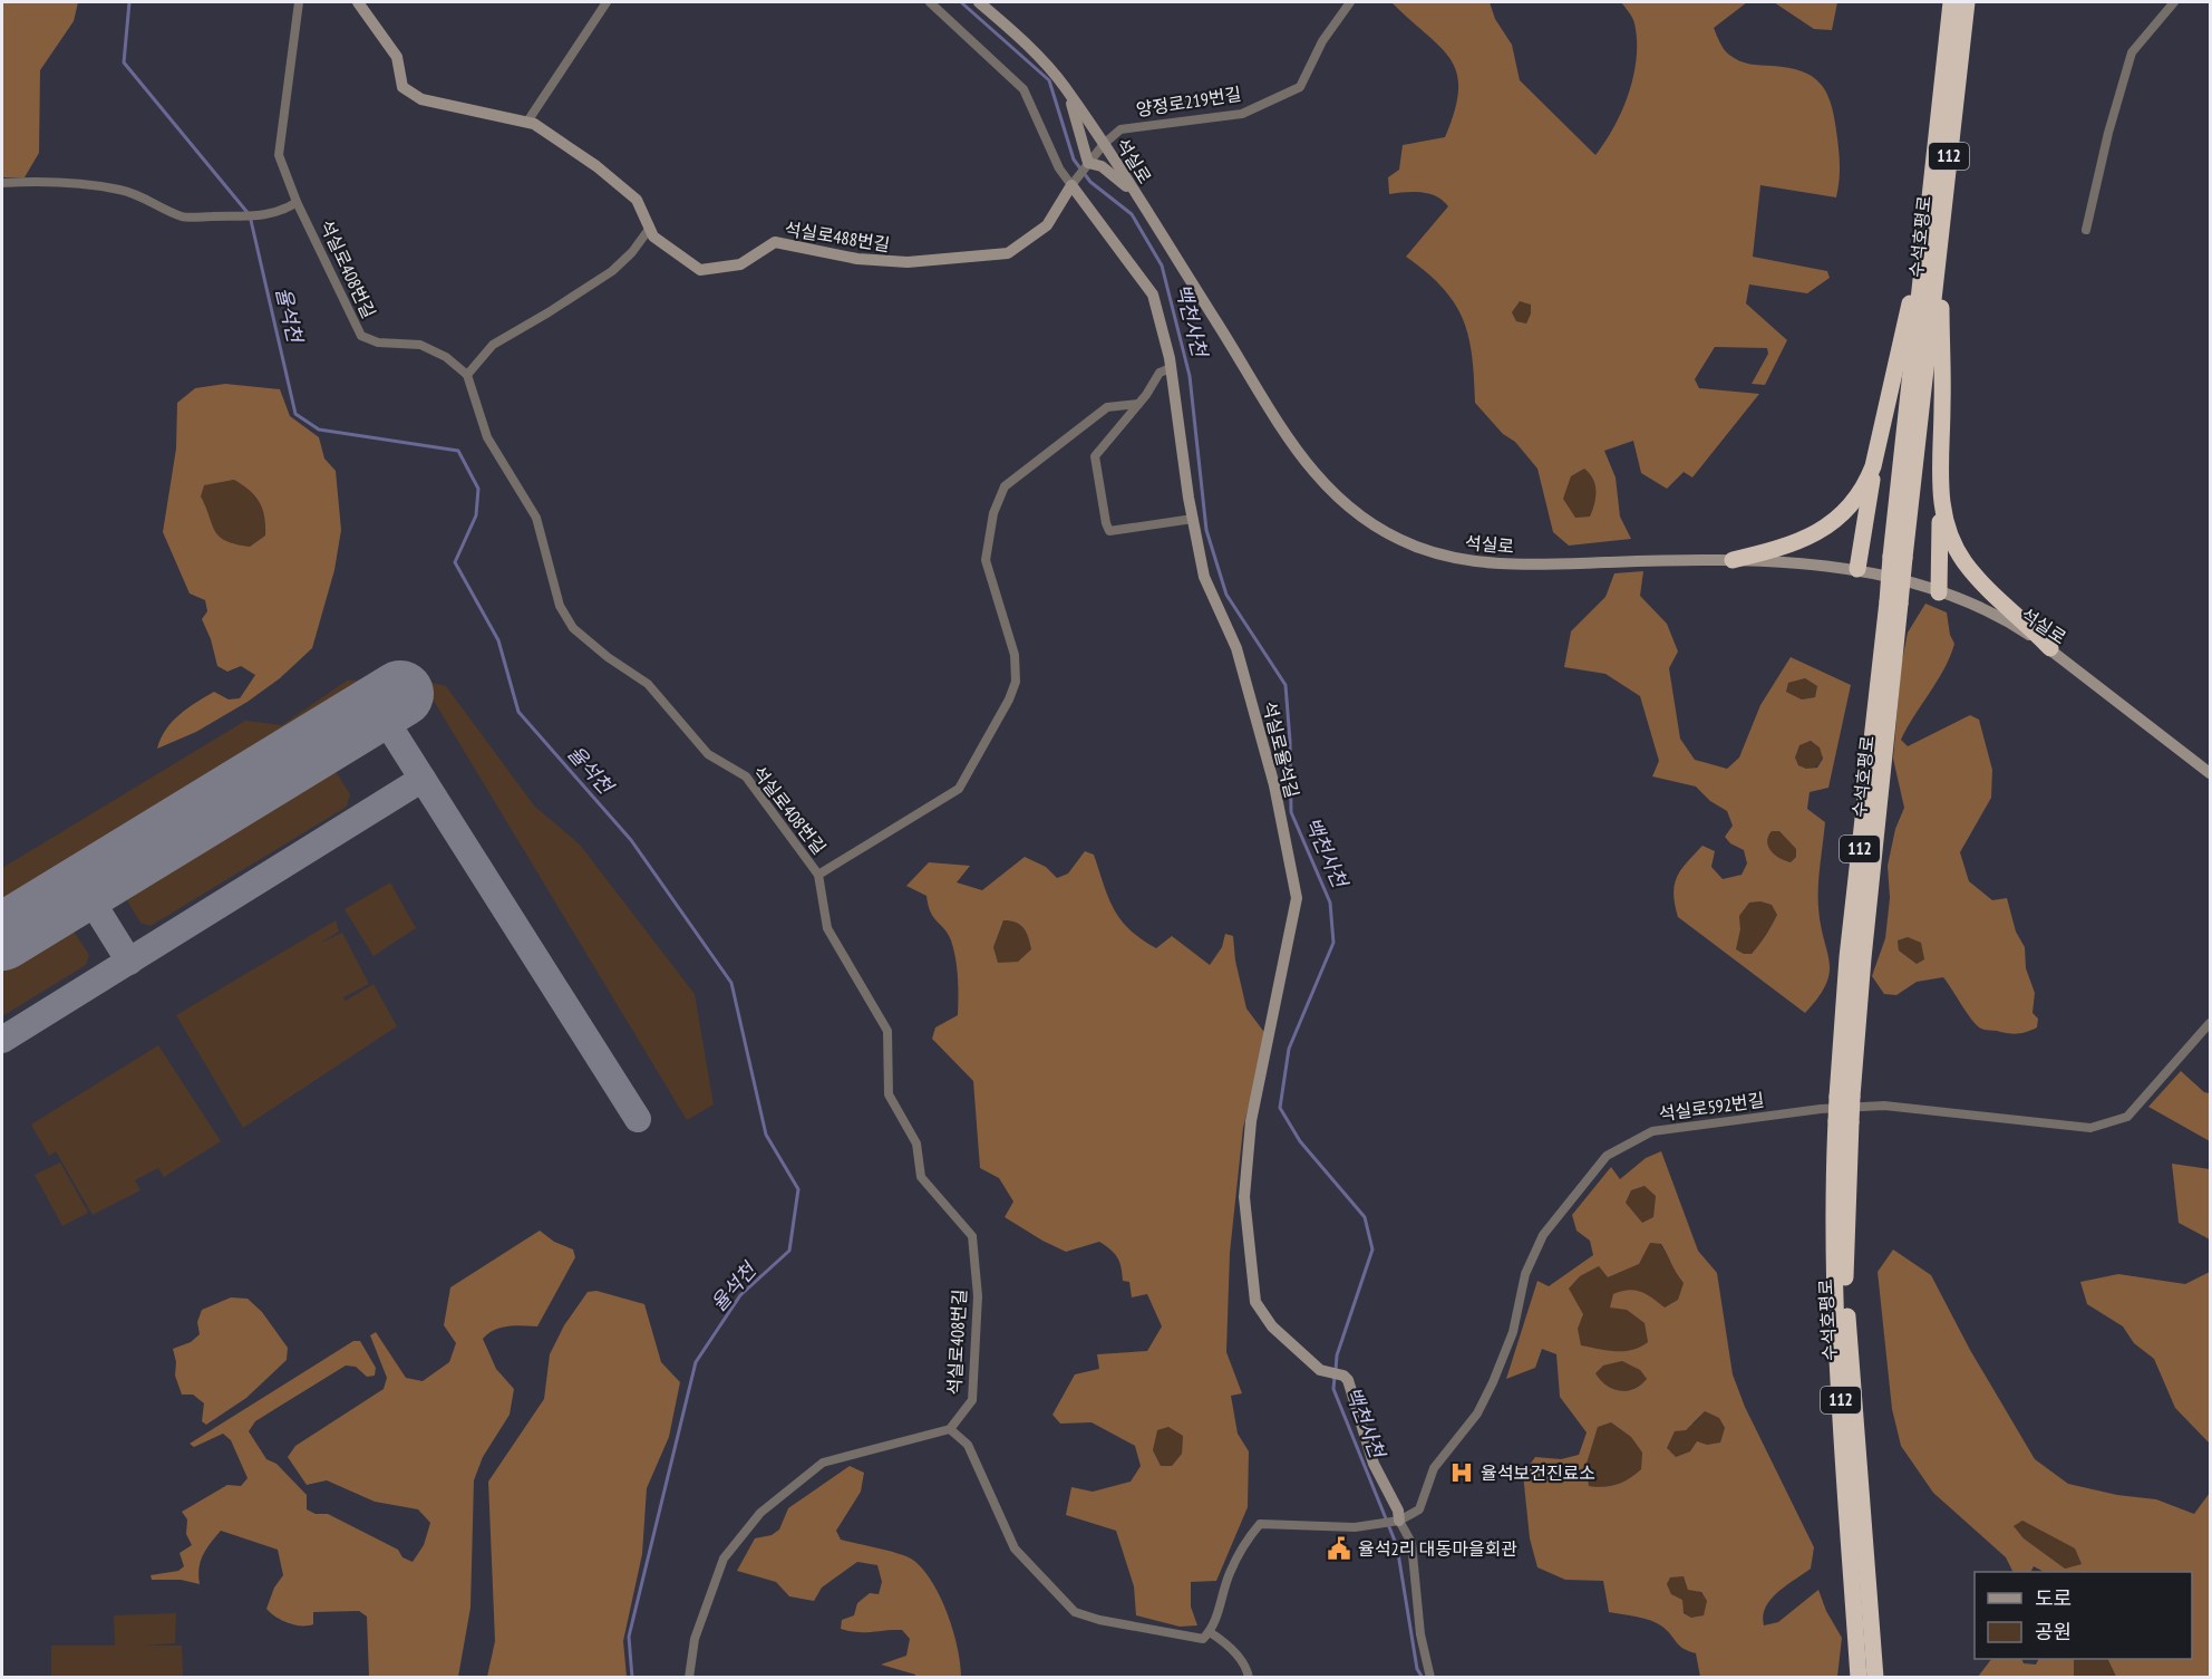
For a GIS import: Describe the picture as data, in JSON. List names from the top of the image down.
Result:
{
  "streets": {
    "highway": ["112", "수석호평로"],
    "street": [
      "양정로219번길",
      "석실로",
      "석실로488번길",
      "석실로408번길",
      "석실로율석길",
      "석실로592번길"
    ]
  },
  "crossings": [
    ["양정로219번길", "석실로"],
    ["양정로219번길", "석실로488번길"],
    ["석실로", "석실로488번길"],
    ["석실로488번길", "석실로율석길"],
    ["석실로율석길", "석실로592번길"]
  ],
  "water": ["율석천", "백천사천"],
  "places": {
    "hospital": ["율석보건진료소"],
    "public building": ["율석2리 대동마을회관"]
  },
  "legend": ["도로", "공원"]
}
